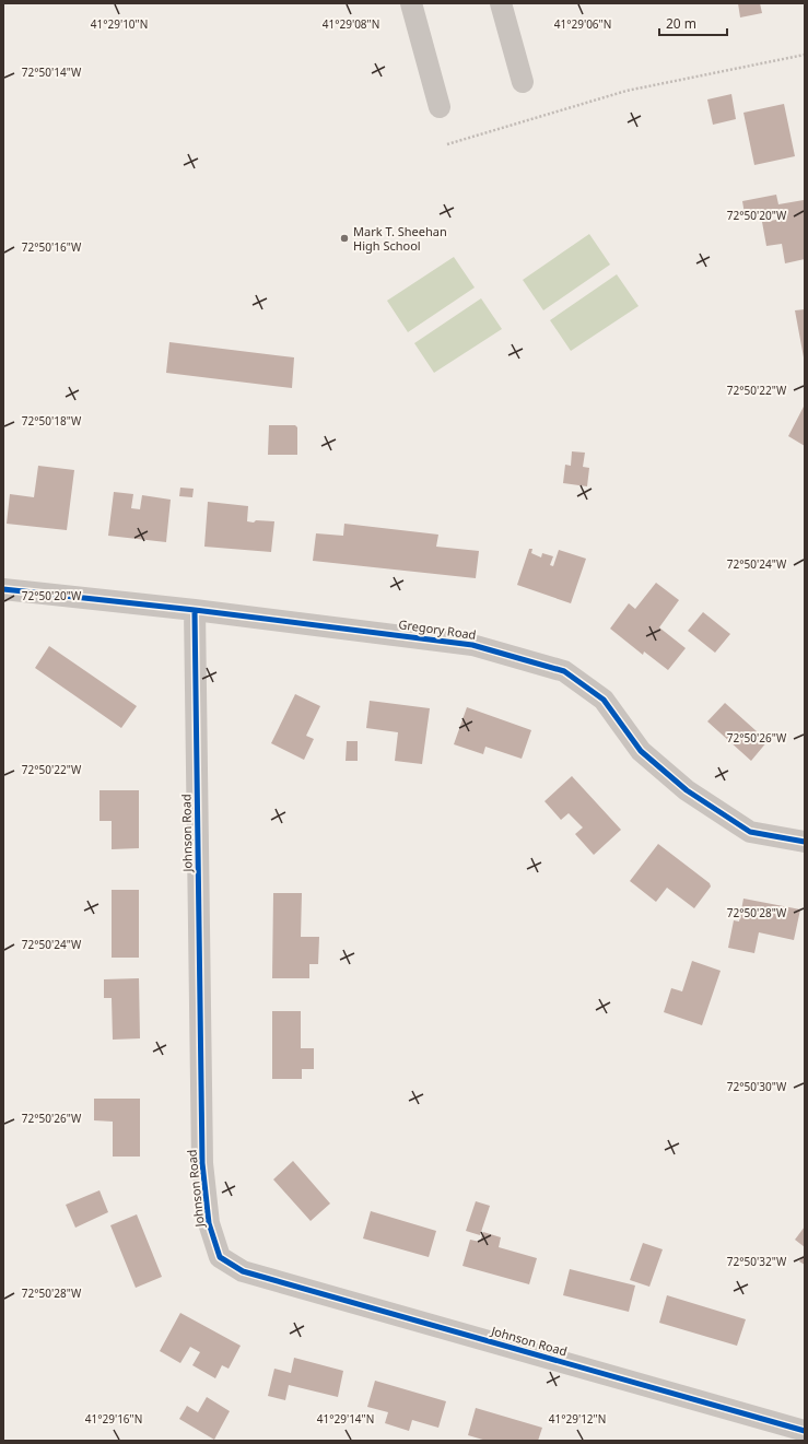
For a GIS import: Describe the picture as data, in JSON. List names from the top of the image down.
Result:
{
  "streets": {
    "street": ["Gregory Road", "Johnson Road"]
  },
  "crossings": [
    ["Gregory Road", "Johnson Road"]
  ],
  "places": ["Mark T. Sheehan High School"],
  "scale_bar": "20 m",
  "coordinates": [
    "41°29'10\"N",
    "41°29'08\"N",
    "41°29'06\"N",
    "72°50'14\"W",
    "72°50'20\"W",
    "72°50'16\"W",
    "72°50'22\"W",
    "72°50'18\"W",
    "72°50'24\"W",
    "72°50'26\"W",
    "72°50'28\"W",
    "72°50'30\"W",
    "72°50'32\"W",
    "41°29'16\"N",
    "41°29'14\"N",
    "41°29'12\"N"
  ]
}
